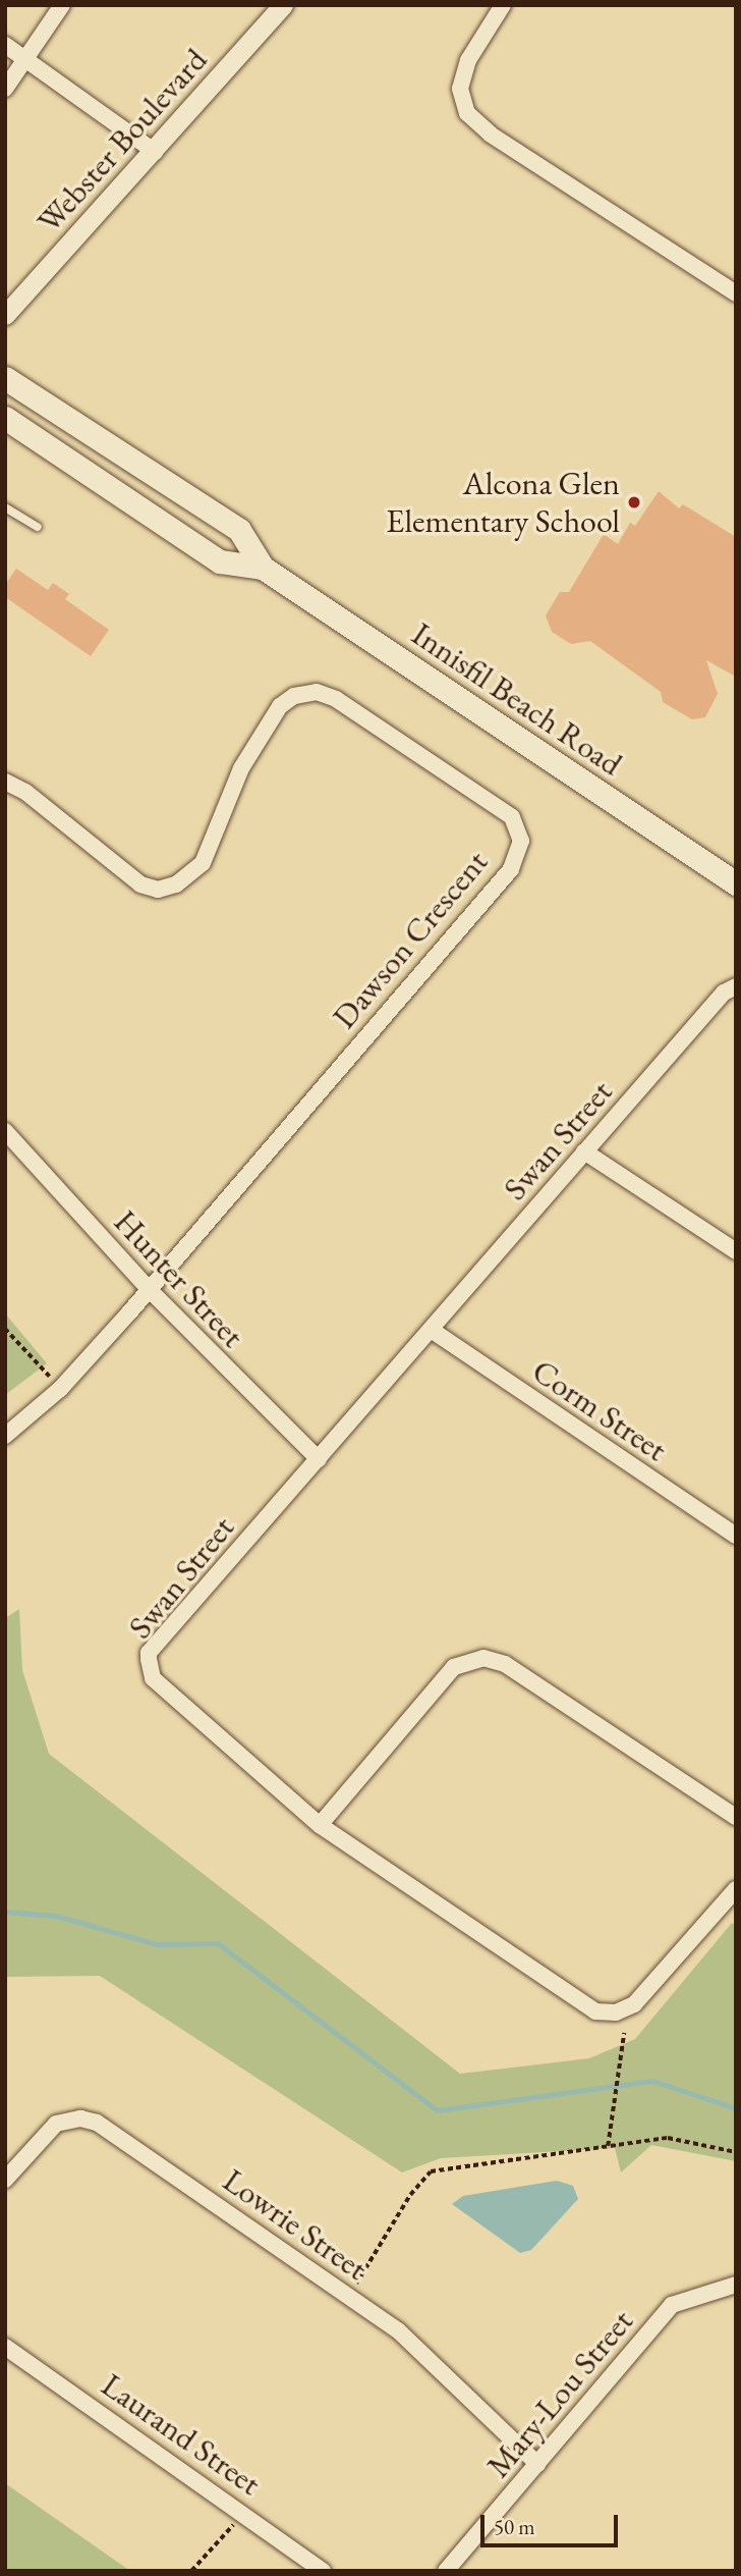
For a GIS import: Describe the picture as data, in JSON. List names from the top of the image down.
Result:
{
  "streets": {
    "main road": ["Innisfil Beach Road"],
    "street": [
      "Webster Boulevard",
      "Dawson Crescent",
      "Swan Street",
      "Hunter Street",
      "Corm Street",
      "Lowrie Street",
      "Mary-Lou Street",
      "Laurand Street"
    ]
  },
  "crossings": [
    ["Dawson Crescent", "Hunter Street"],
    ["Swan Street", "Hunter Street"],
    ["Swan Street", "Corm Street"],
    ["Lowrie Street", "Mary-Lou Street"]
  ],
  "places": ["Alcona Glen Elementary School"],
  "scale_bar": "50 m"
}
